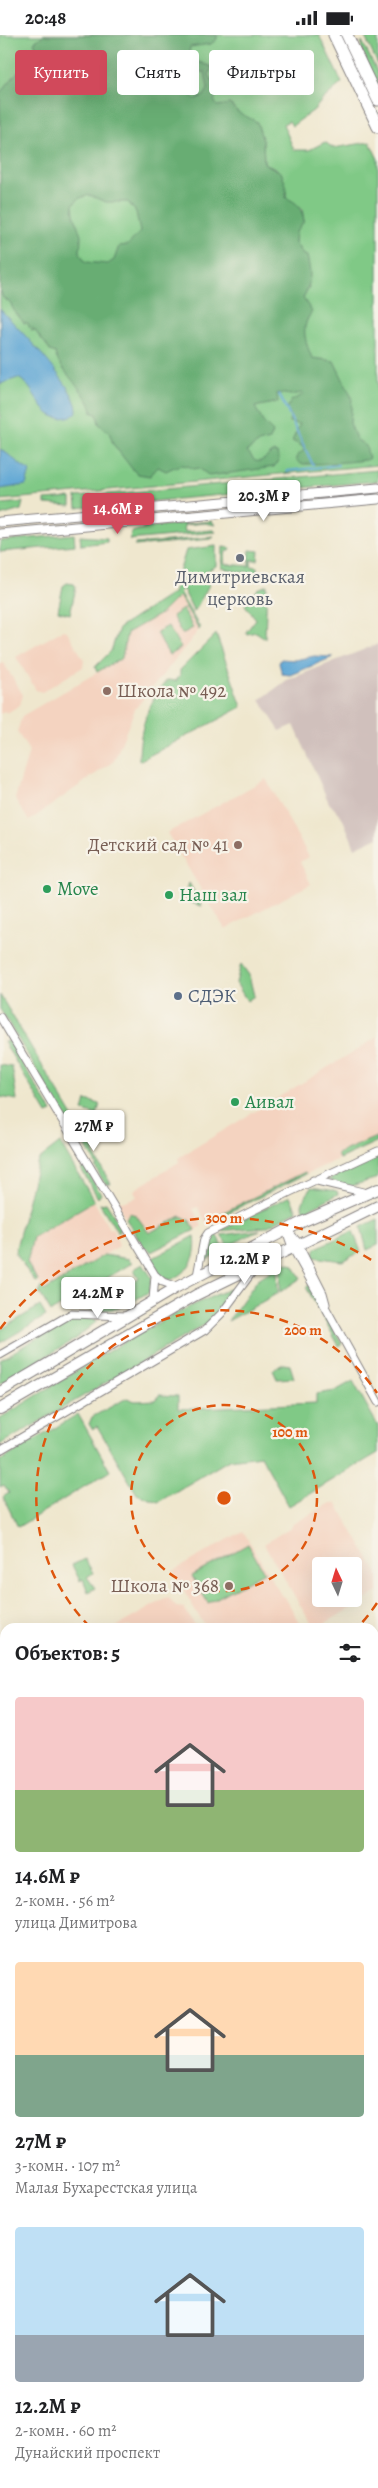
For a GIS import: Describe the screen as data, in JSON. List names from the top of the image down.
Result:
{
  "places": [
    "Димитриевская церковь",
    "Школа № 492",
    "Детский сад № 41",
    "Move",
    "Наш зал",
    "СДЭК",
    "Аивал",
    "Школа № 368"
  ],
  "north": "top",
  "page": {
    "status": "20:48",
    "chip": ["Купить", "Снять", "Фильтры"],
    "price": [
      "20.3M ₽",
      "14.6M ₽",
      "27M ₽",
      "12.2M ₽",
      "24.2M ₽"
    ],
    "heading": "Объектов: 5",
    "list": [
      {
        "name": "14.6M ₽",
        "note": "2-комн. · 56 m² · улица Димитрова"
      },
      {
        "name": "27M ₽",
        "note": "3-комн. · 107 m² · Малая Бухарестская улица"
      },
      {
        "name": "12.2M ₽",
        "note": "2-комн. · 60 m² · Дунайский проспект"
      }
    ]
  },
  "rings": ["300 m", "200 m", "100 m"]
}
